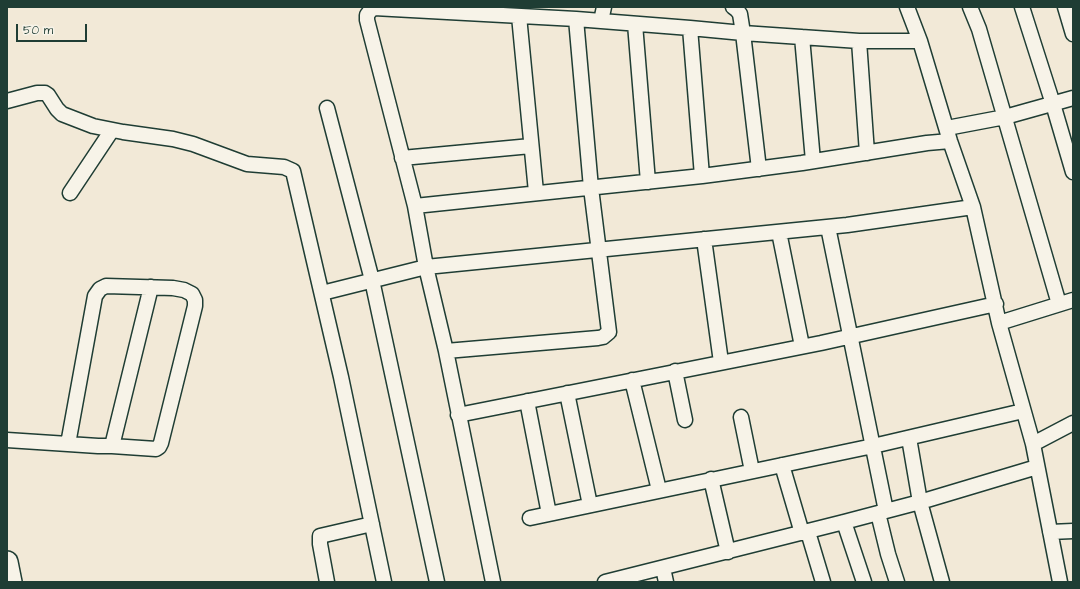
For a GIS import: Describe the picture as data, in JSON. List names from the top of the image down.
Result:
{
  "scale_bar": "50 m"
}
